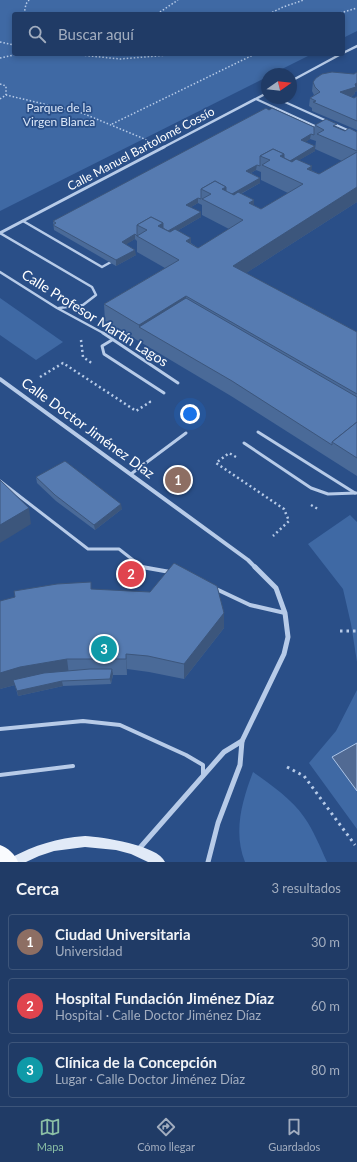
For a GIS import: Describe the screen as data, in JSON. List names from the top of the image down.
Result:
{
  "streets": {
    "street": ["Calle Manuel Bartolomé Cossío", "Calle Doctor Jiménez Díaz"],
    "lane": ["Calle Profesor Martín Lagos"]
  },
  "parks": ["Parque de la Virgen Blanca"],
  "north": "right",
  "page": {
    "search": "Buscar aquí",
    "pins": ["1", "2", "3"],
    "heading": ["Cerca", "3 resultados"],
    "list": [
      {
        "mark": "1",
        "name": "Ciudad Universitaria",
        "note": "Universidad",
        "value": "30 m"
      },
      {
        "mark": "2",
        "name": "Hospital Fundación Jiménez Díaz",
        "note": "Hospital · Calle Doctor Jiménez Díaz",
        "value": "60 m"
      },
      {
        "mark": "3",
        "name": "Clínica de la Concepción",
        "note": "Lugar · Calle Doctor Jiménez Díaz",
        "value": "80 m"
      }
    ],
    "nav": ["Mapa", "Cómo llegar", "Guardados"]
  }
}
